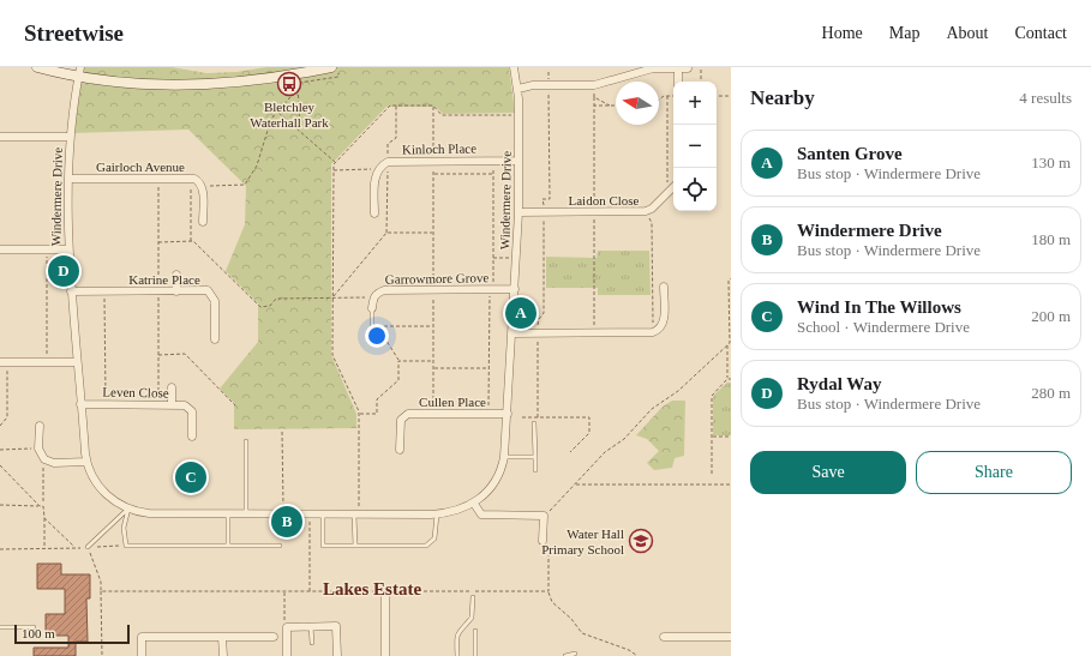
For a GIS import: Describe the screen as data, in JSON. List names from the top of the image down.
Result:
{
  "streets": {
    "street": [
      "Kinloch Place",
      "Gairloch Avenue",
      "Windermere Drive",
      "Laidon Close",
      "Garrowmore Grove",
      "Katrine Place",
      "Leven Close",
      "Cullen Place"
    ]
  },
  "crossings": [
    ["Kinloch Place", "Windermere Drive"],
    ["Gairloch Avenue", "Windermere Drive"],
    ["Windermere Drive", "Laidon Close"],
    ["Windermere Drive", "Garrowmore Grove"],
    ["Windermere Drive", "Katrine Place"],
    ["Windermere Drive", "Leven Close"],
    ["Windermere Drive", "Cullen Place"]
  ],
  "districts": ["Lakes Estate"],
  "places": {
    "bus stop": ["Bletchley Waterhall Park"],
    "school or university": ["Water Hall Primary School"]
  },
  "scale_bar": "100 m",
  "north": "left",
  "page": {
    "header": "Streetwise",
    "nav": [
      "Home",
      "Map",
      "About",
      "Contact"
    ],
    "heading": ["Nearby", "4 results"],
    "map_buttons": ["+", "−"],
    "list": [
      {
        "mark": "A",
        "name": "Santen Grove",
        "note": "Bus stop · Windermere Drive",
        "value": "130 m"
      },
      {
        "mark": "B",
        "name": "Windermere Drive",
        "note": "Bus stop · Windermere Drive",
        "value": "180 m"
      },
      {
        "mark": "C",
        "name": "Wind In The Willows",
        "note": "School · Windermere Drive",
        "value": "200 m"
      },
      {
        "mark": "D",
        "name": "Rydal Way",
        "note": "Bus stop · Windermere Drive",
        "value": "280 m"
      }
    ],
    "pins": [
      "D",
      "A",
      "C",
      "B"
    ],
    "buttons": ["Save", "Share"],
    "scale": "100 m"
  }
}
